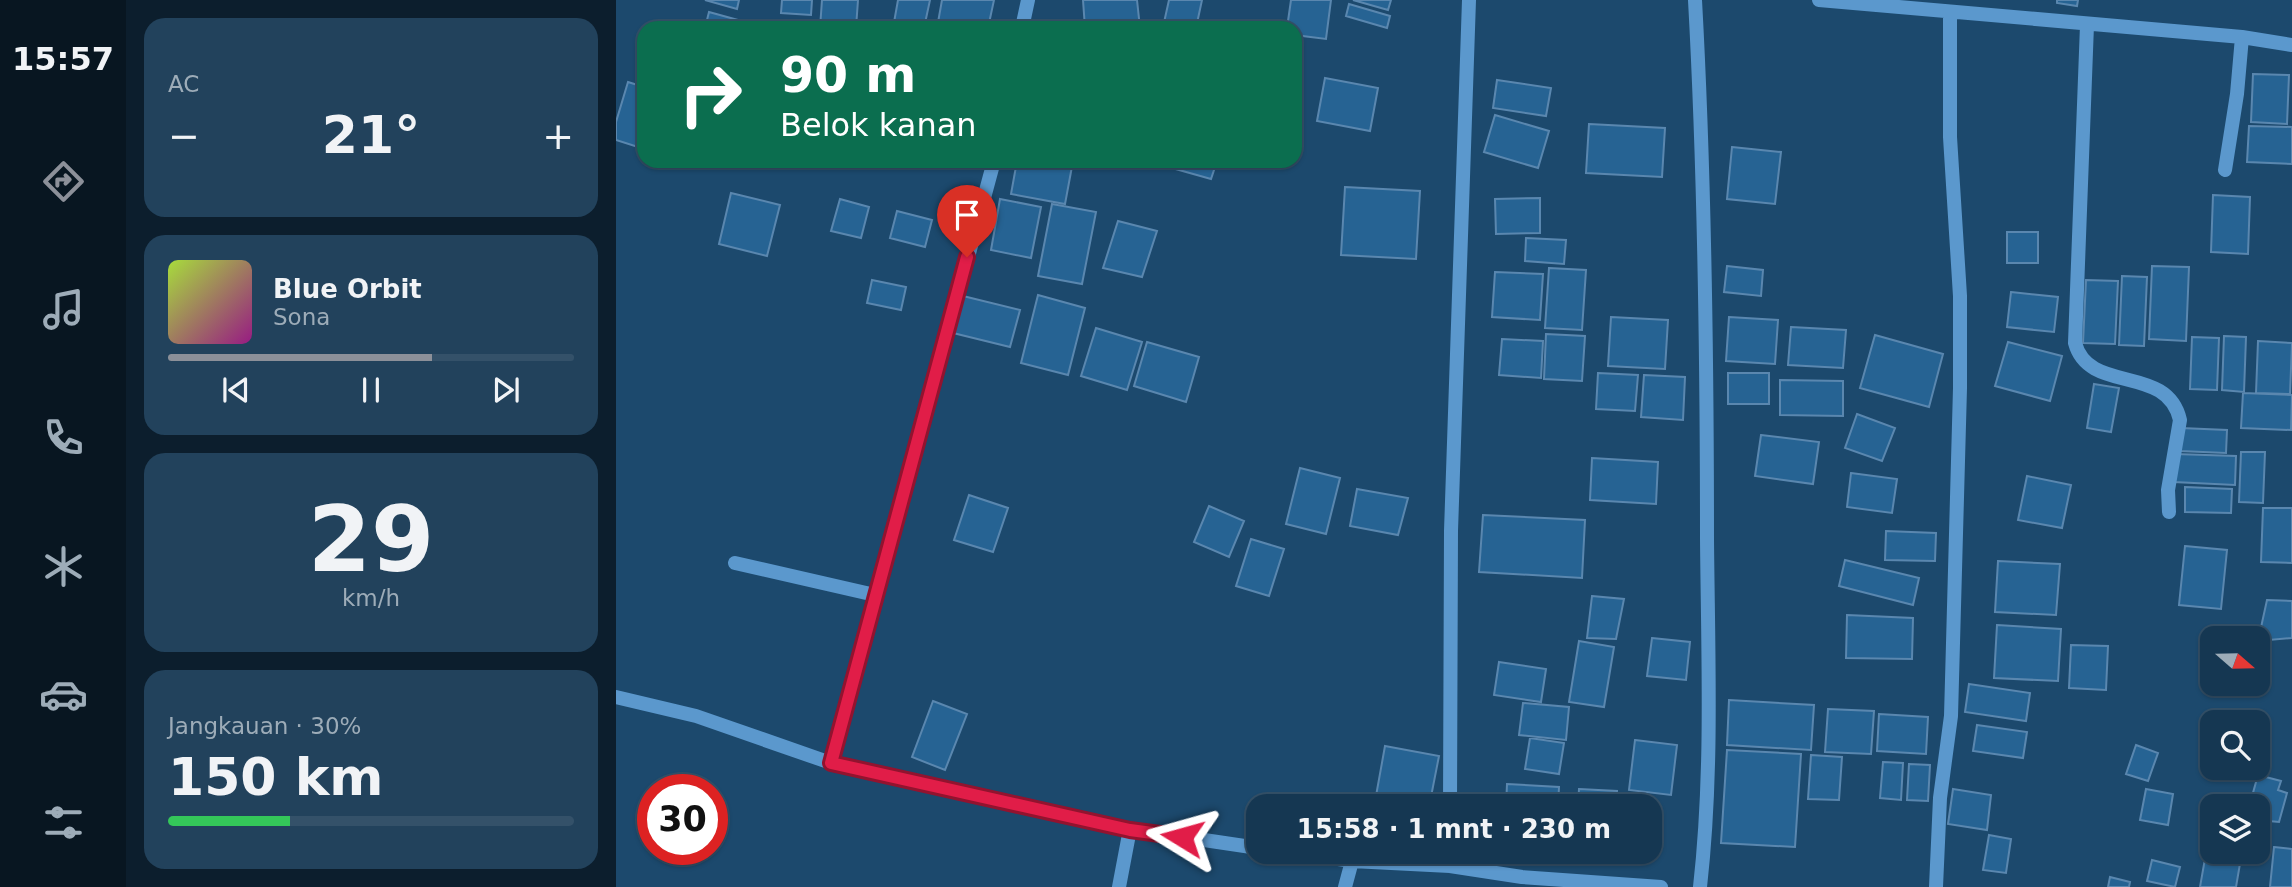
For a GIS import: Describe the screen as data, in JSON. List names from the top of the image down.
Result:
{
  "north": "right",
  "page": {
    "tabs": "15:57",
    "tile": [
      "AC",
      ["29", "km/h"],
      ["Jangkauan · 30%", "150 km"]
    ],
    "turn": ["90 m", "Belok kanan"],
    "heat": ["−", "21°", "+"],
    "song": ["Blue Orbit", "Sona"],
    "limit": "30",
    "trip": "15:58 · 1 mnt · 230 m"
  }
}
